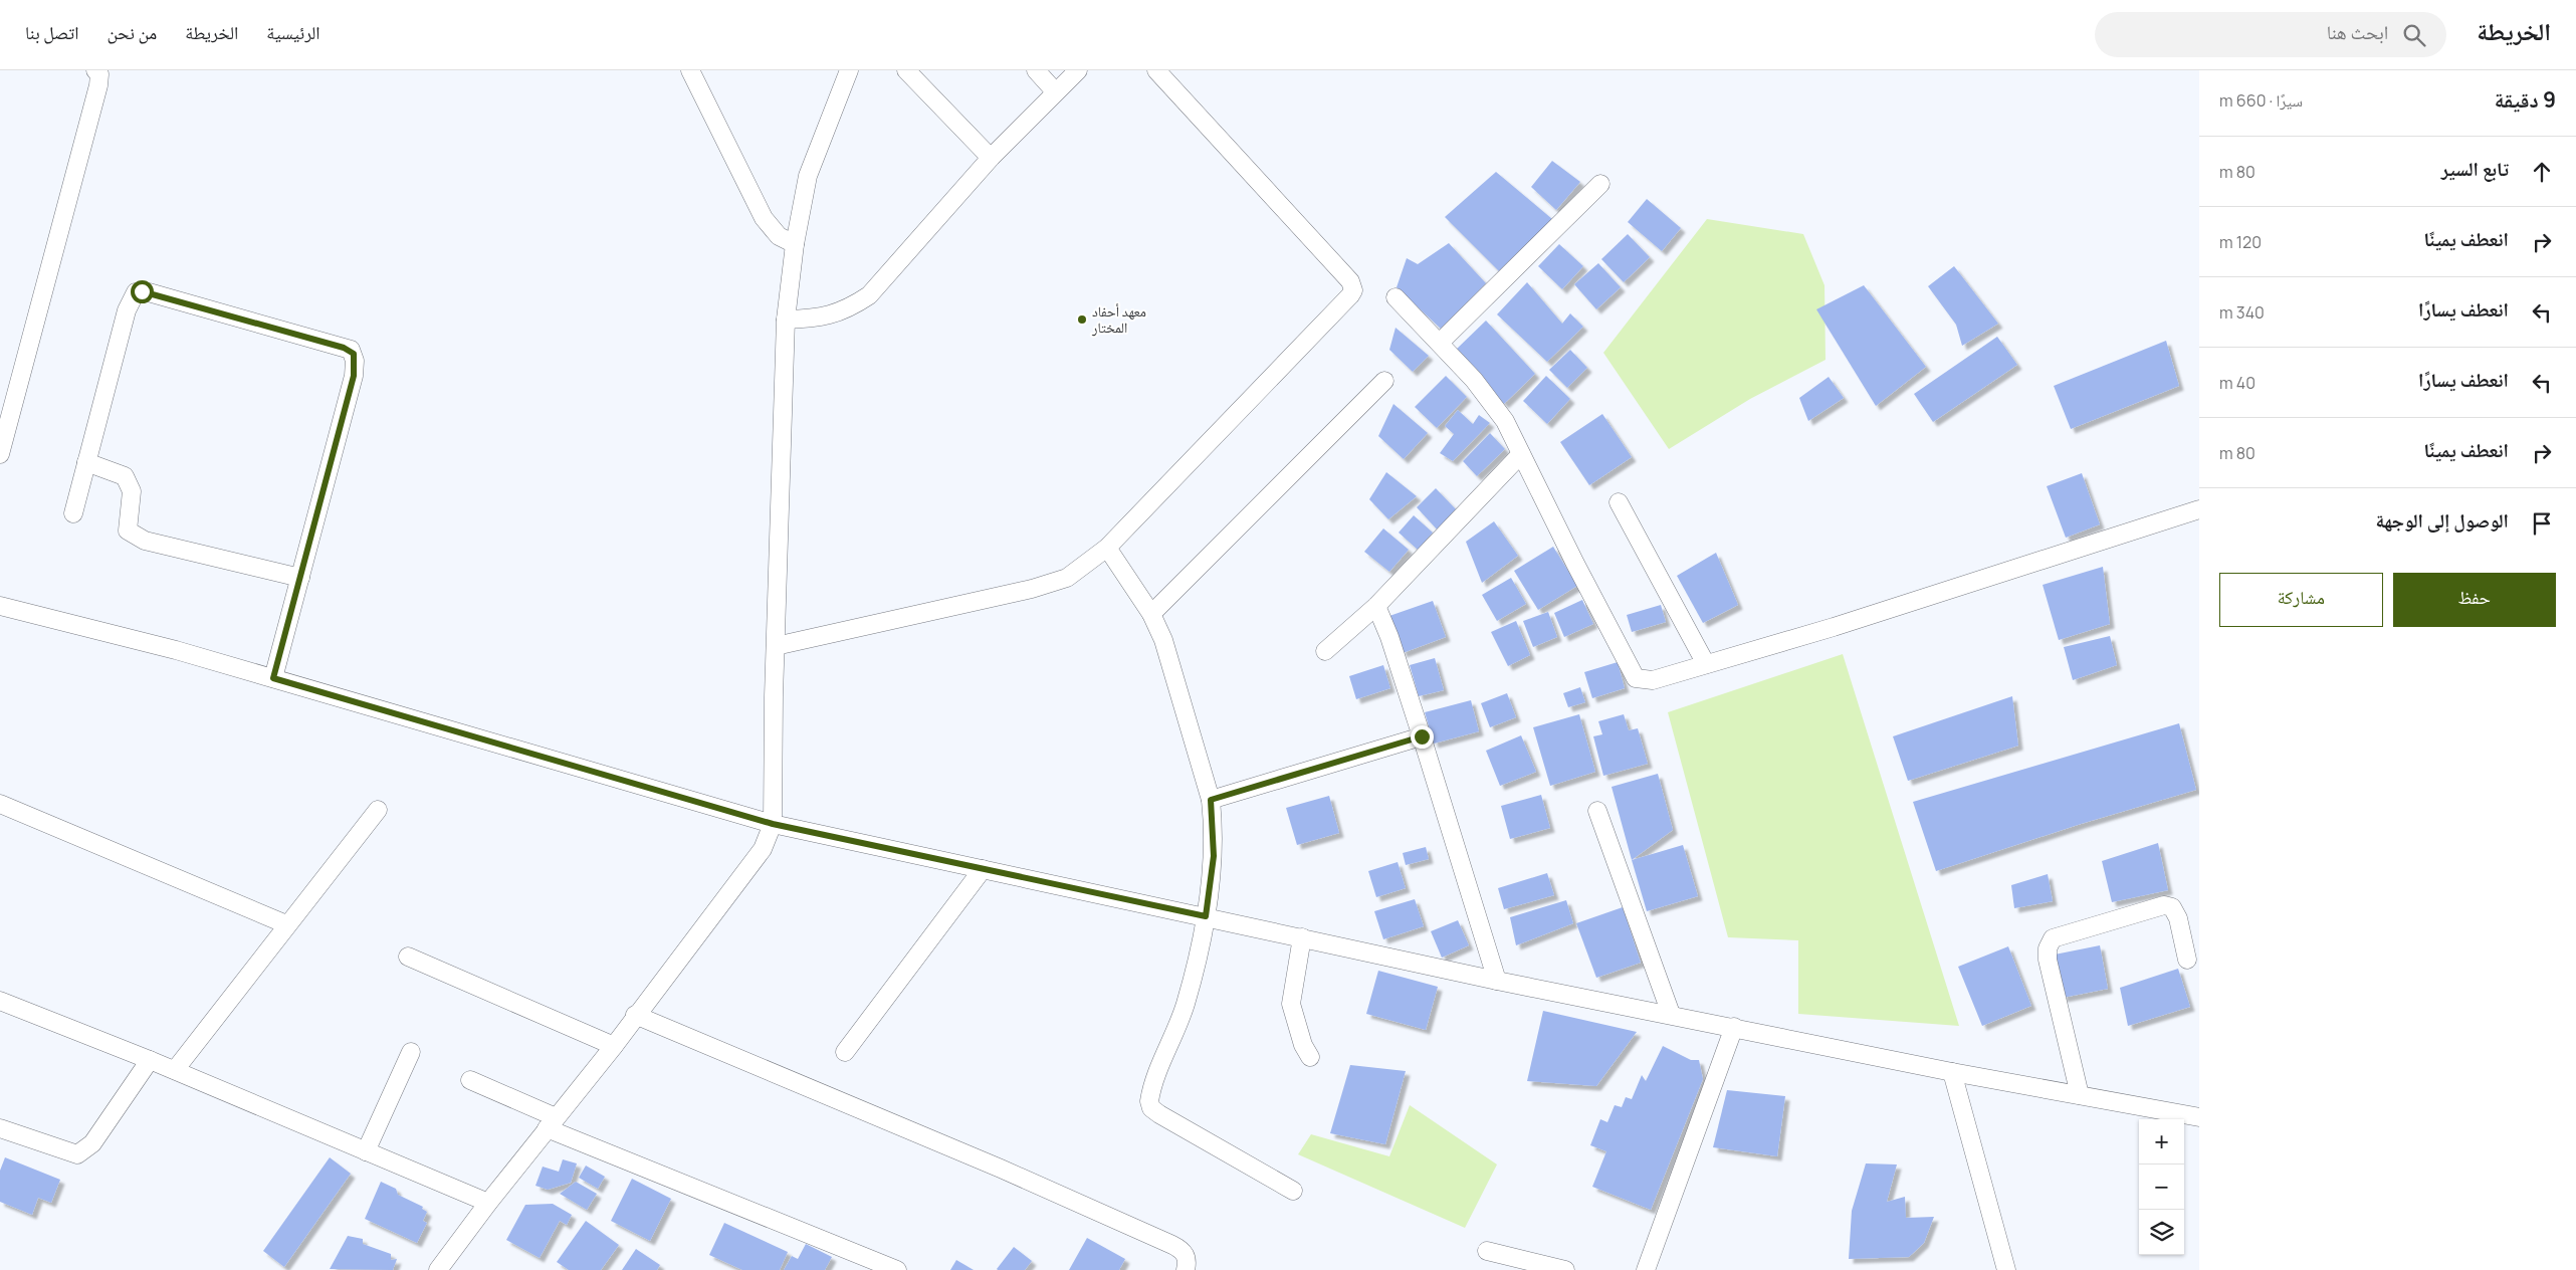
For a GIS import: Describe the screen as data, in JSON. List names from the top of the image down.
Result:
{
  "places": ["معهد أحفاد المختار"],
  "page": {
    "header": "الخريطة",
    "search": "ابحث هنا",
    "nav": [
      "الرئيسية",
      "الخريطة",
      "من نحن",
      "اتصل بنا"
    ],
    "heading": ["9 دقيقة", "سيرًا · 660 m"],
    "list": [
      ["تابع السير", "80 m"],
      ["انعطف يمينًا", "120 m"],
      ["انعطف يسارًا", "340 m"],
      ["انعطف يسارًا", "40 m"],
      ["انعطف يمينًا", "80 m"],
      "الوصول إلى الوجهة"
    ],
    "buttons": ["حفظ", "مشاركة"],
    "map_buttons": ["+", "−"]
  }
}
